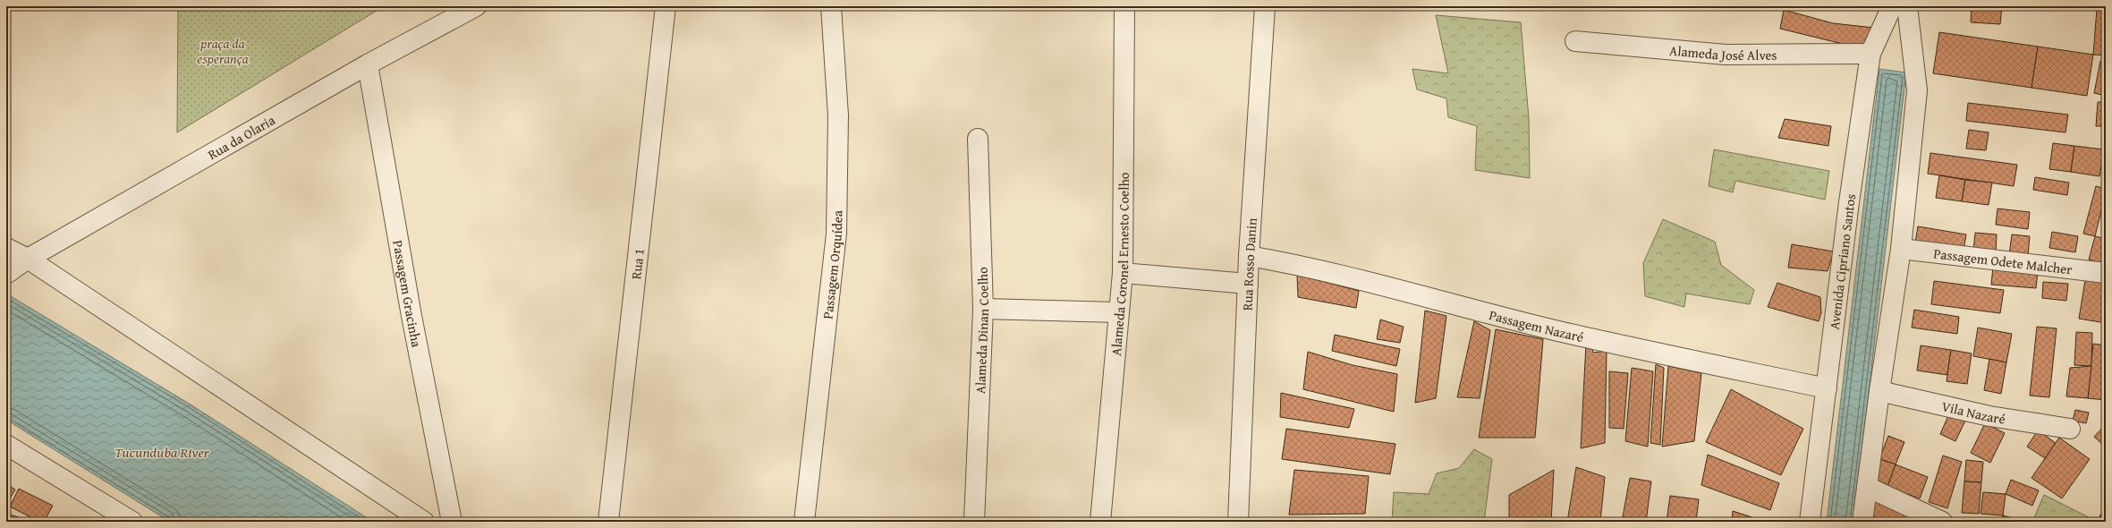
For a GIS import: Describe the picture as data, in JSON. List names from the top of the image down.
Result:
{
  "streets": {
    "street": [
      "Alameda José Alves",
      "Rua da Olaria",
      "Passagem Odete Malcher",
      "Avenida Cipriano Santos",
      "Rua 1",
      "Alameda Coronel Ernesto Coelho",
      "Rua Rosso Danin",
      "Passagem Orquídea",
      "Passagem Gracinha",
      "Passagem Nazaré",
      "Alameda Dinan Coelho",
      "Vila Nazaré"
    ]
  },
  "crossings": [
    ["Alameda José Alves", "Avenida Cipriano Santos"],
    ["Rua da Olaria", "Passagem Gracinha"],
    ["Avenida Cipriano Santos", "Passagem Nazaré"],
    ["Rua Rosso Danin", "Passagem Nazaré"]
  ],
  "water": ["Tucunduba River"],
  "parks": ["praça da esperança"]
}
